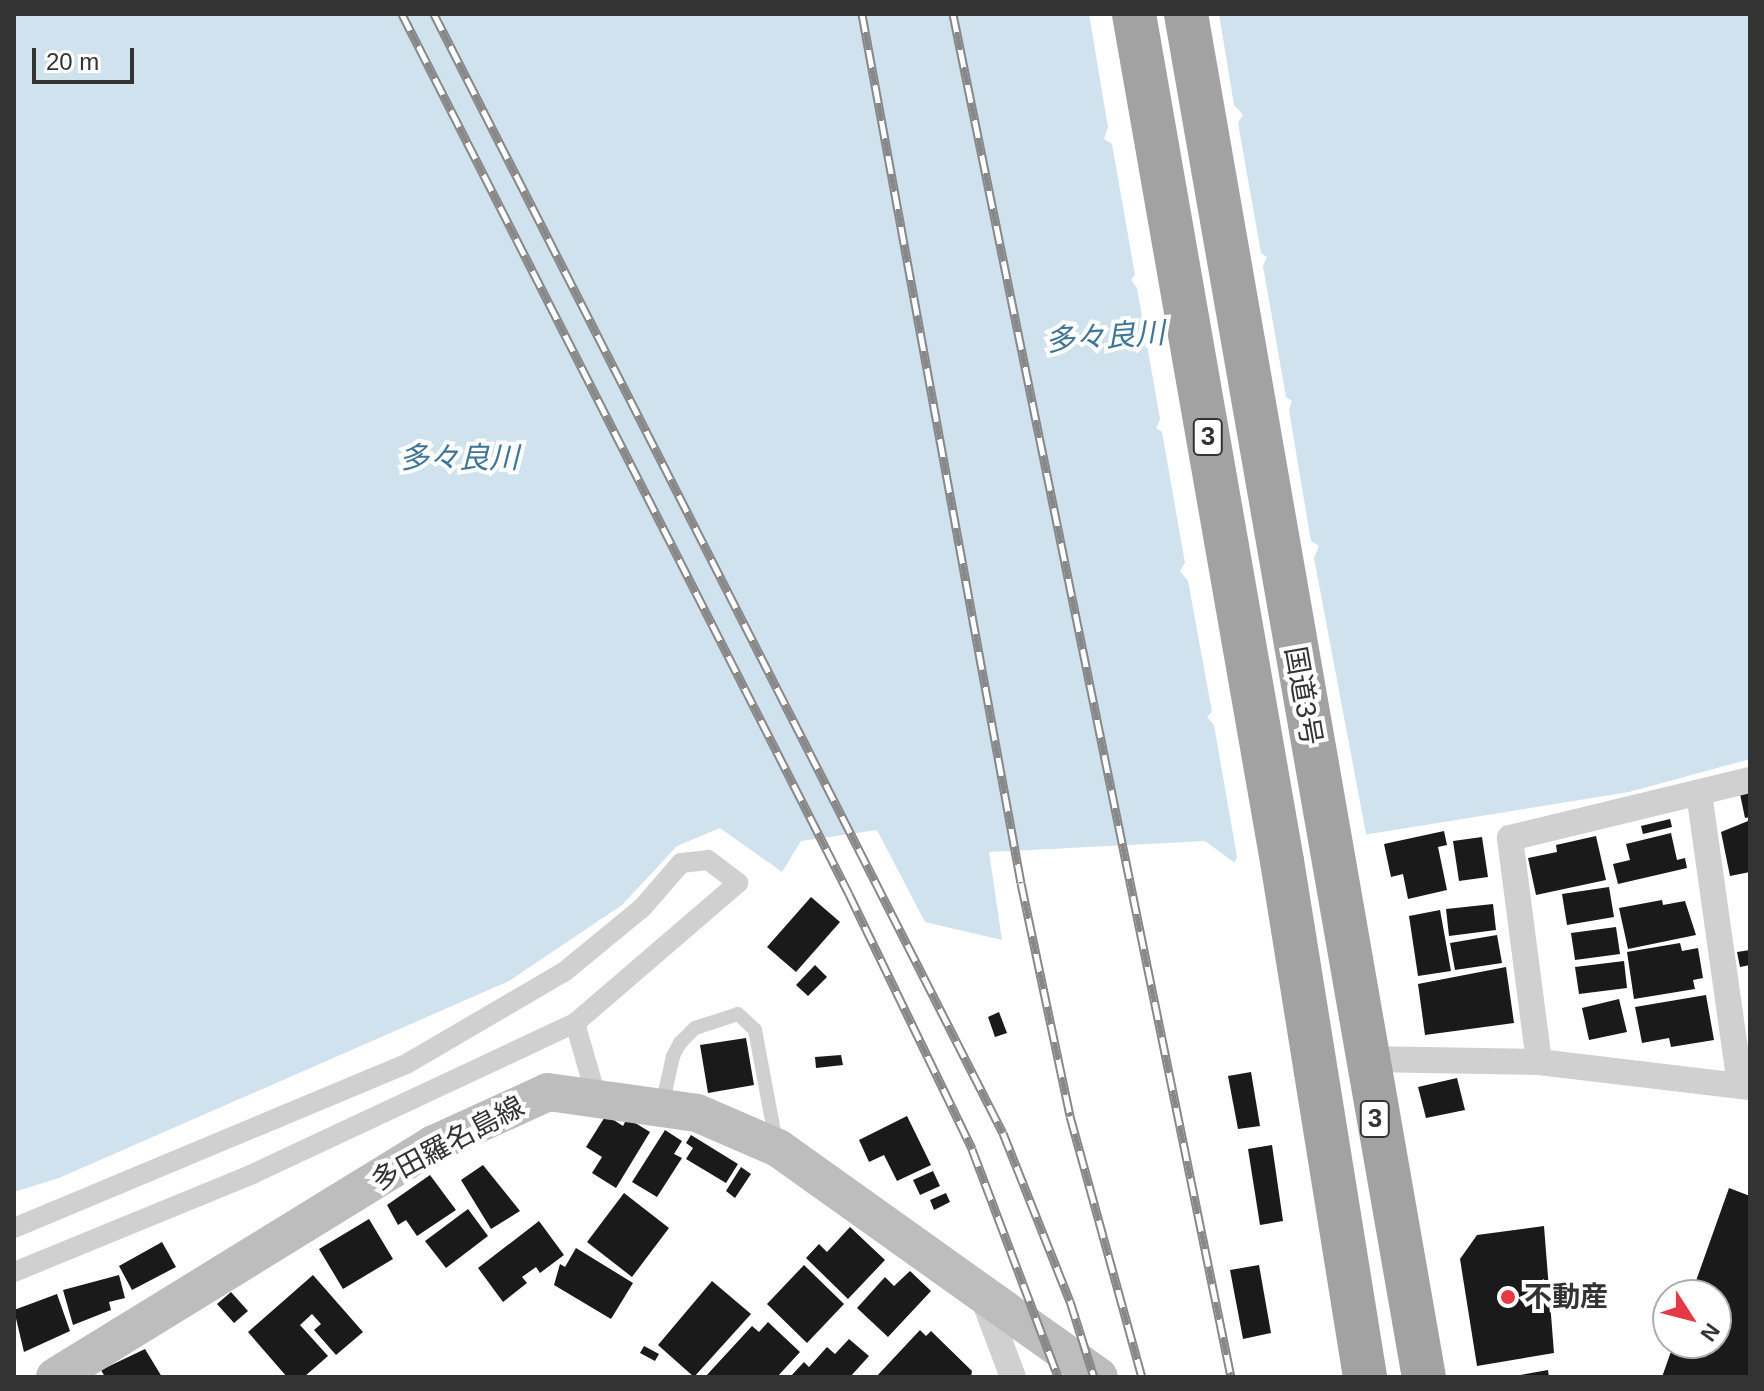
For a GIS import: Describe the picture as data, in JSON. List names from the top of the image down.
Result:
{
  "streets": {
    "highway": ["3", "国道3号"],
    "main road": ["多田羅名島線"]
  },
  "water": ["多々良川"],
  "places": ["不動産"],
  "scale_bar": "20 m",
  "north": "bottom right"
}
